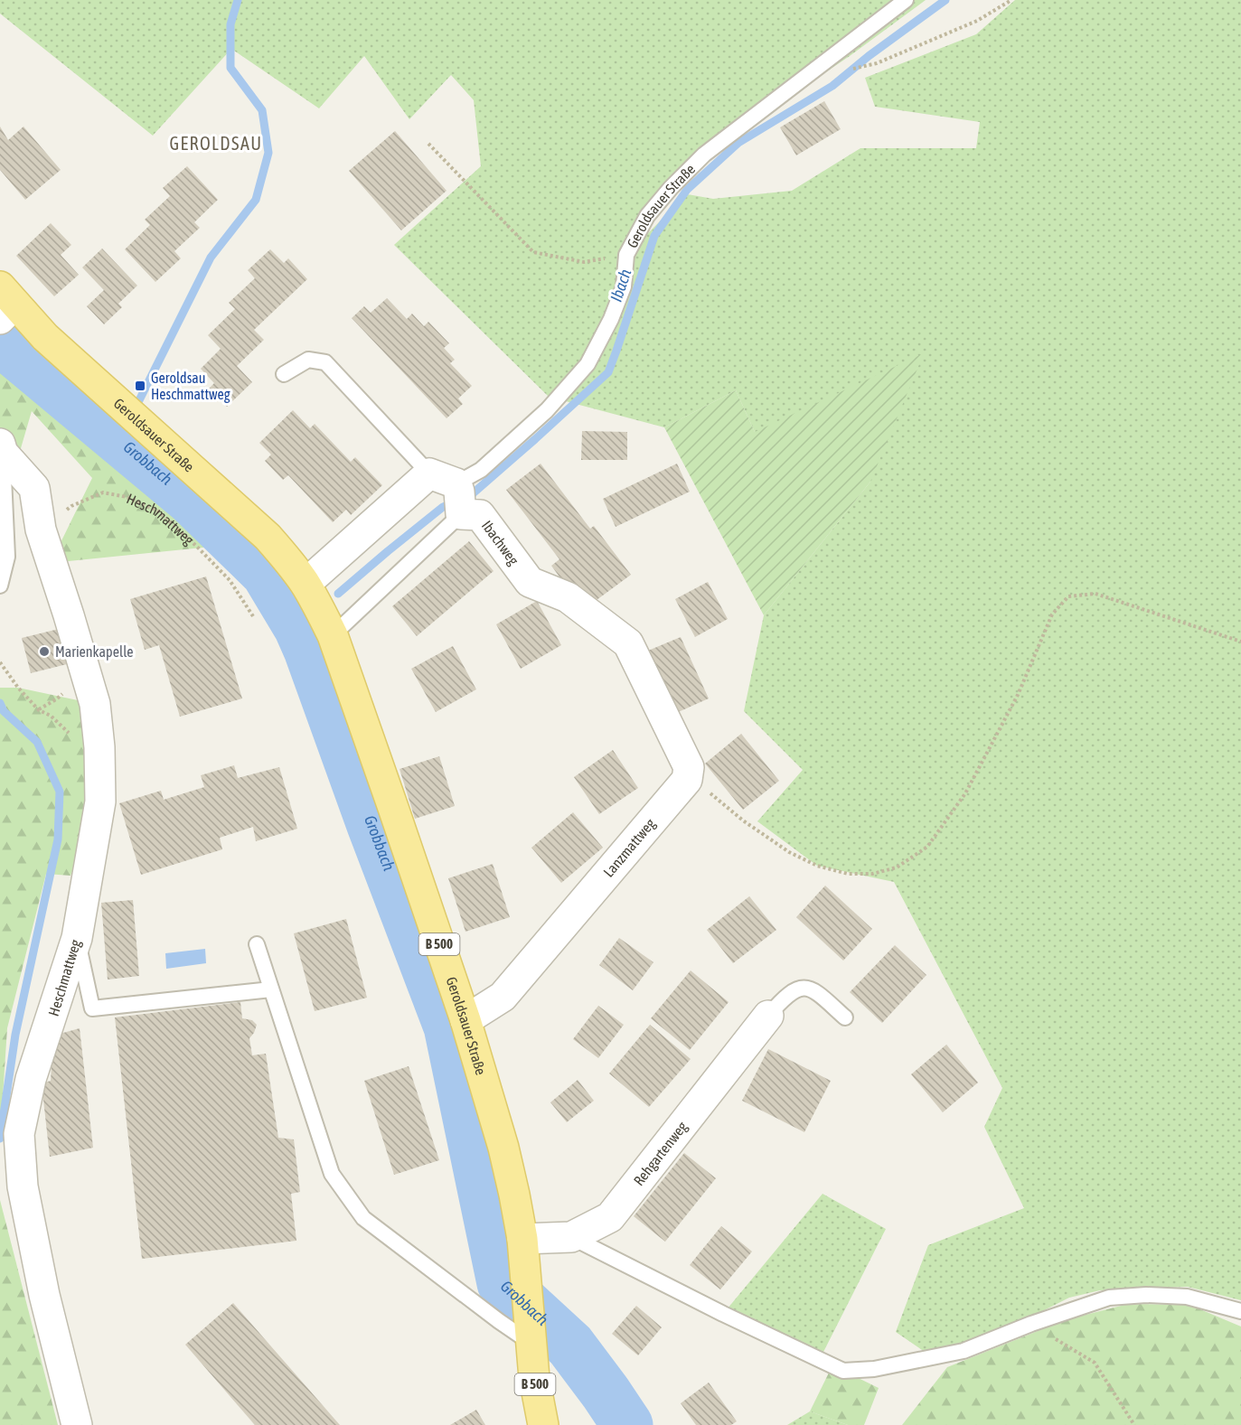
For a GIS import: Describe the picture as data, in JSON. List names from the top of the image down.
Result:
{
  "streets": {
    "main road": ["Geroldsauer Straße", "B 500"],
    "street": [
      "Heschmattweg",
      "Ibachweg",
      "Lanzmattweg",
      "Rehgartenweg"
    ]
  },
  "crossings": [
    ["Geroldsauer Straße", "Ibachweg"],
    ["Geroldsauer Straße", "Lanzmattweg"],
    ["Geroldsauer Straße", "Rehgartenweg"],
    ["Ibachweg", "Lanzmattweg"]
  ],
  "districts": ["GEROLDSAU"],
  "water": ["Ibach", "Grobbach"],
  "places": {
    "transit": ["Geroldsau Heschmattweg"],
    "other": ["Marienkapelle"]
  }
}
